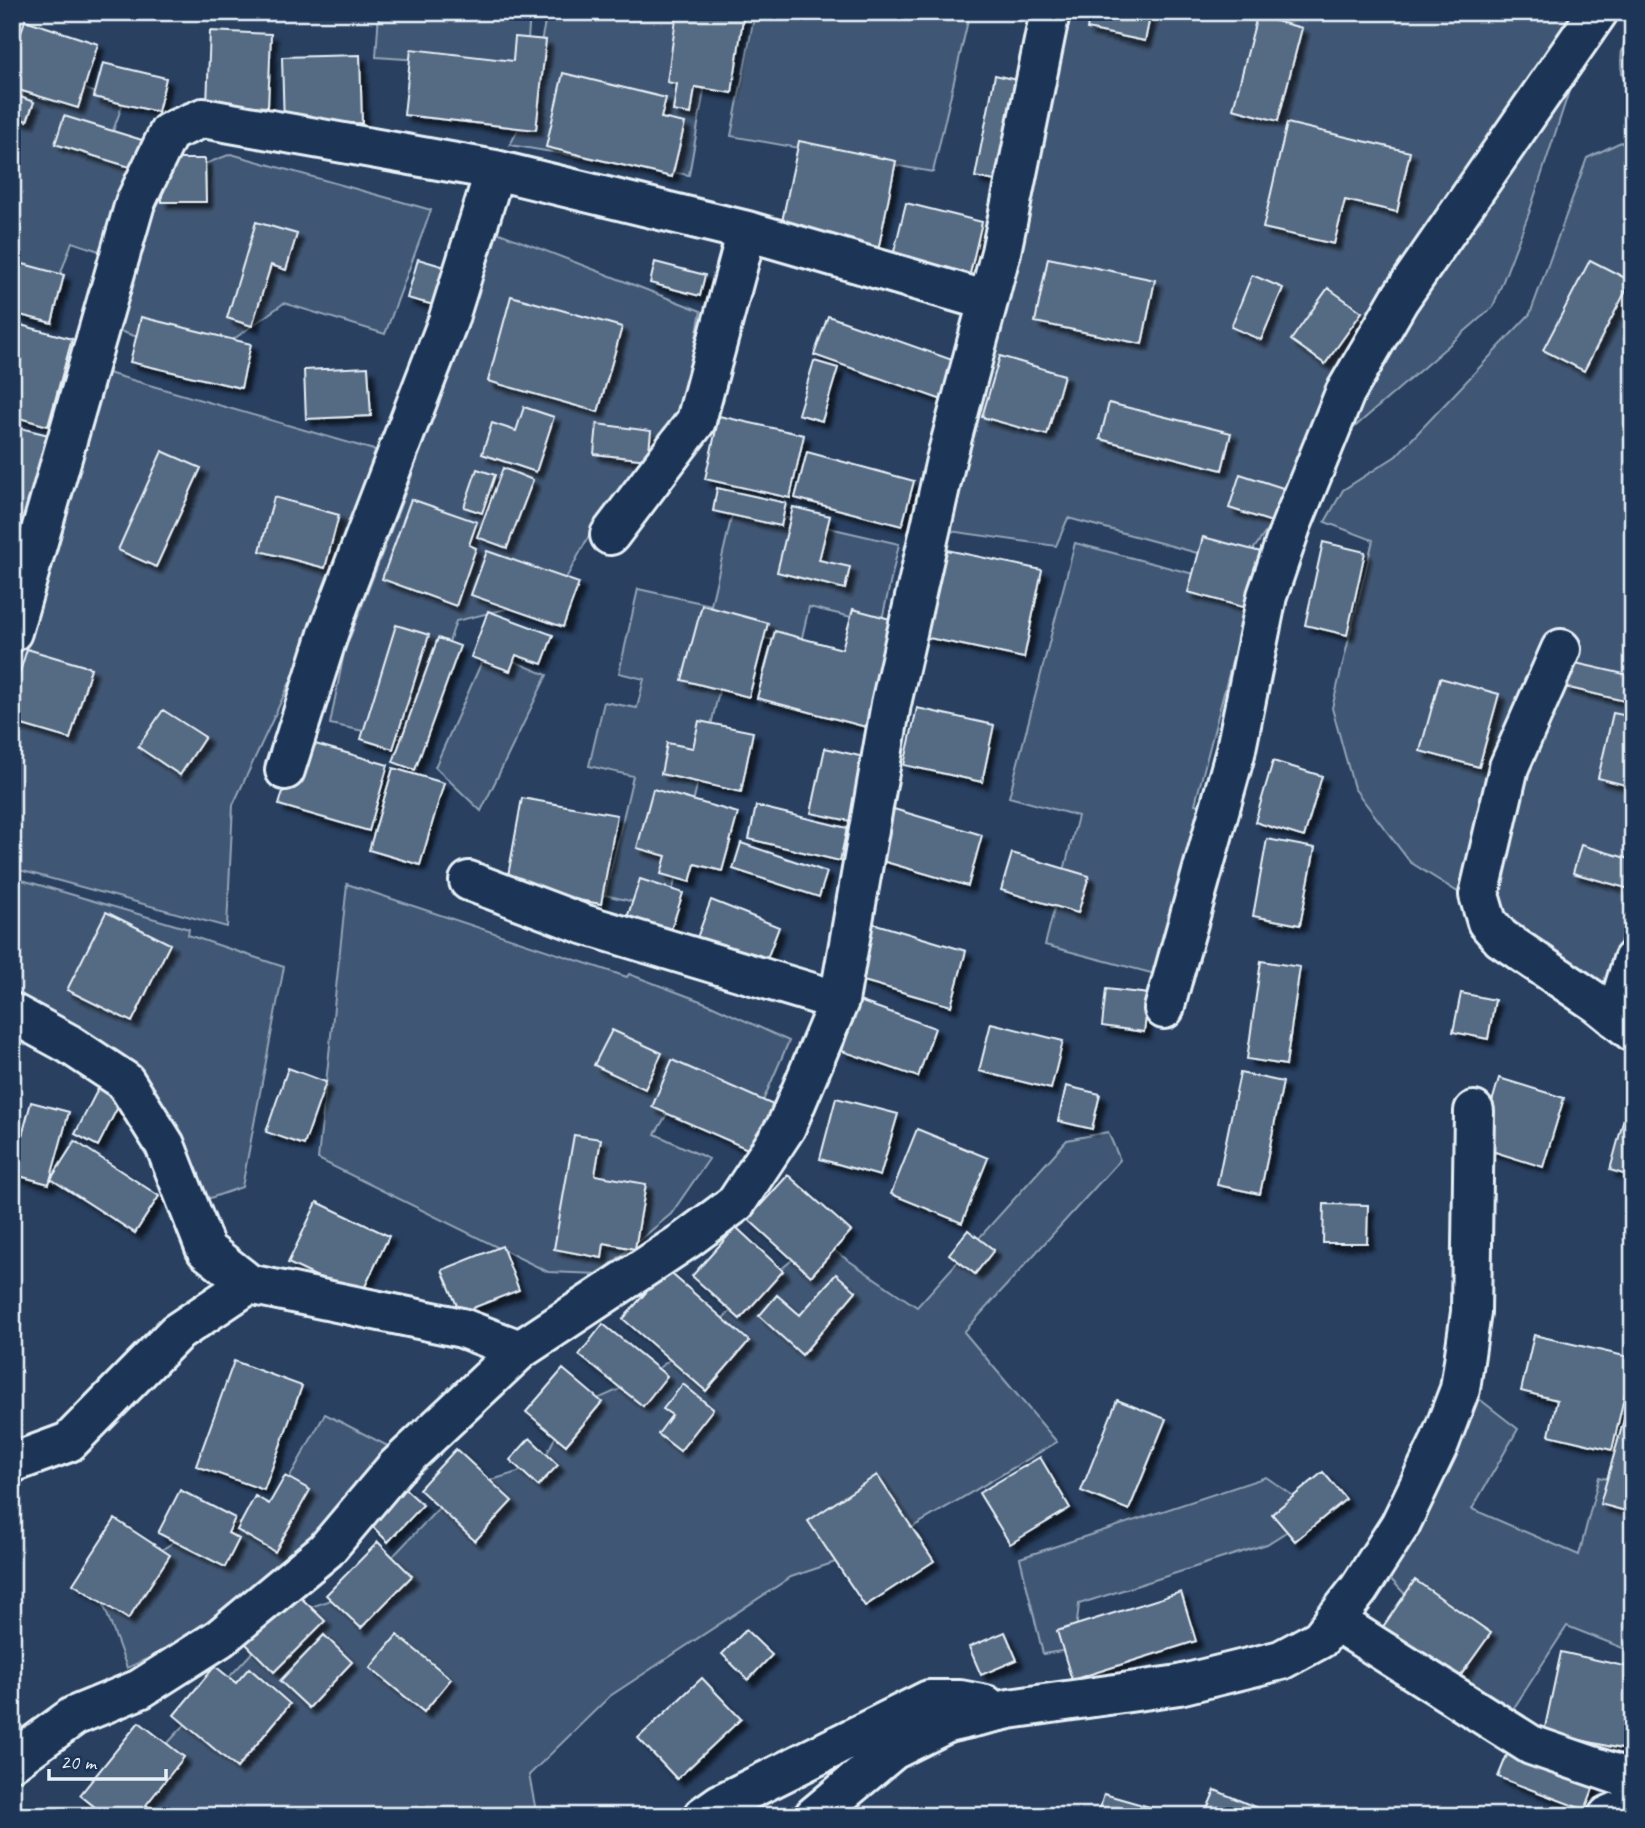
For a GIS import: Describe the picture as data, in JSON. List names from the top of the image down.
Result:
{
  "scale_bar": "20 m"
}
